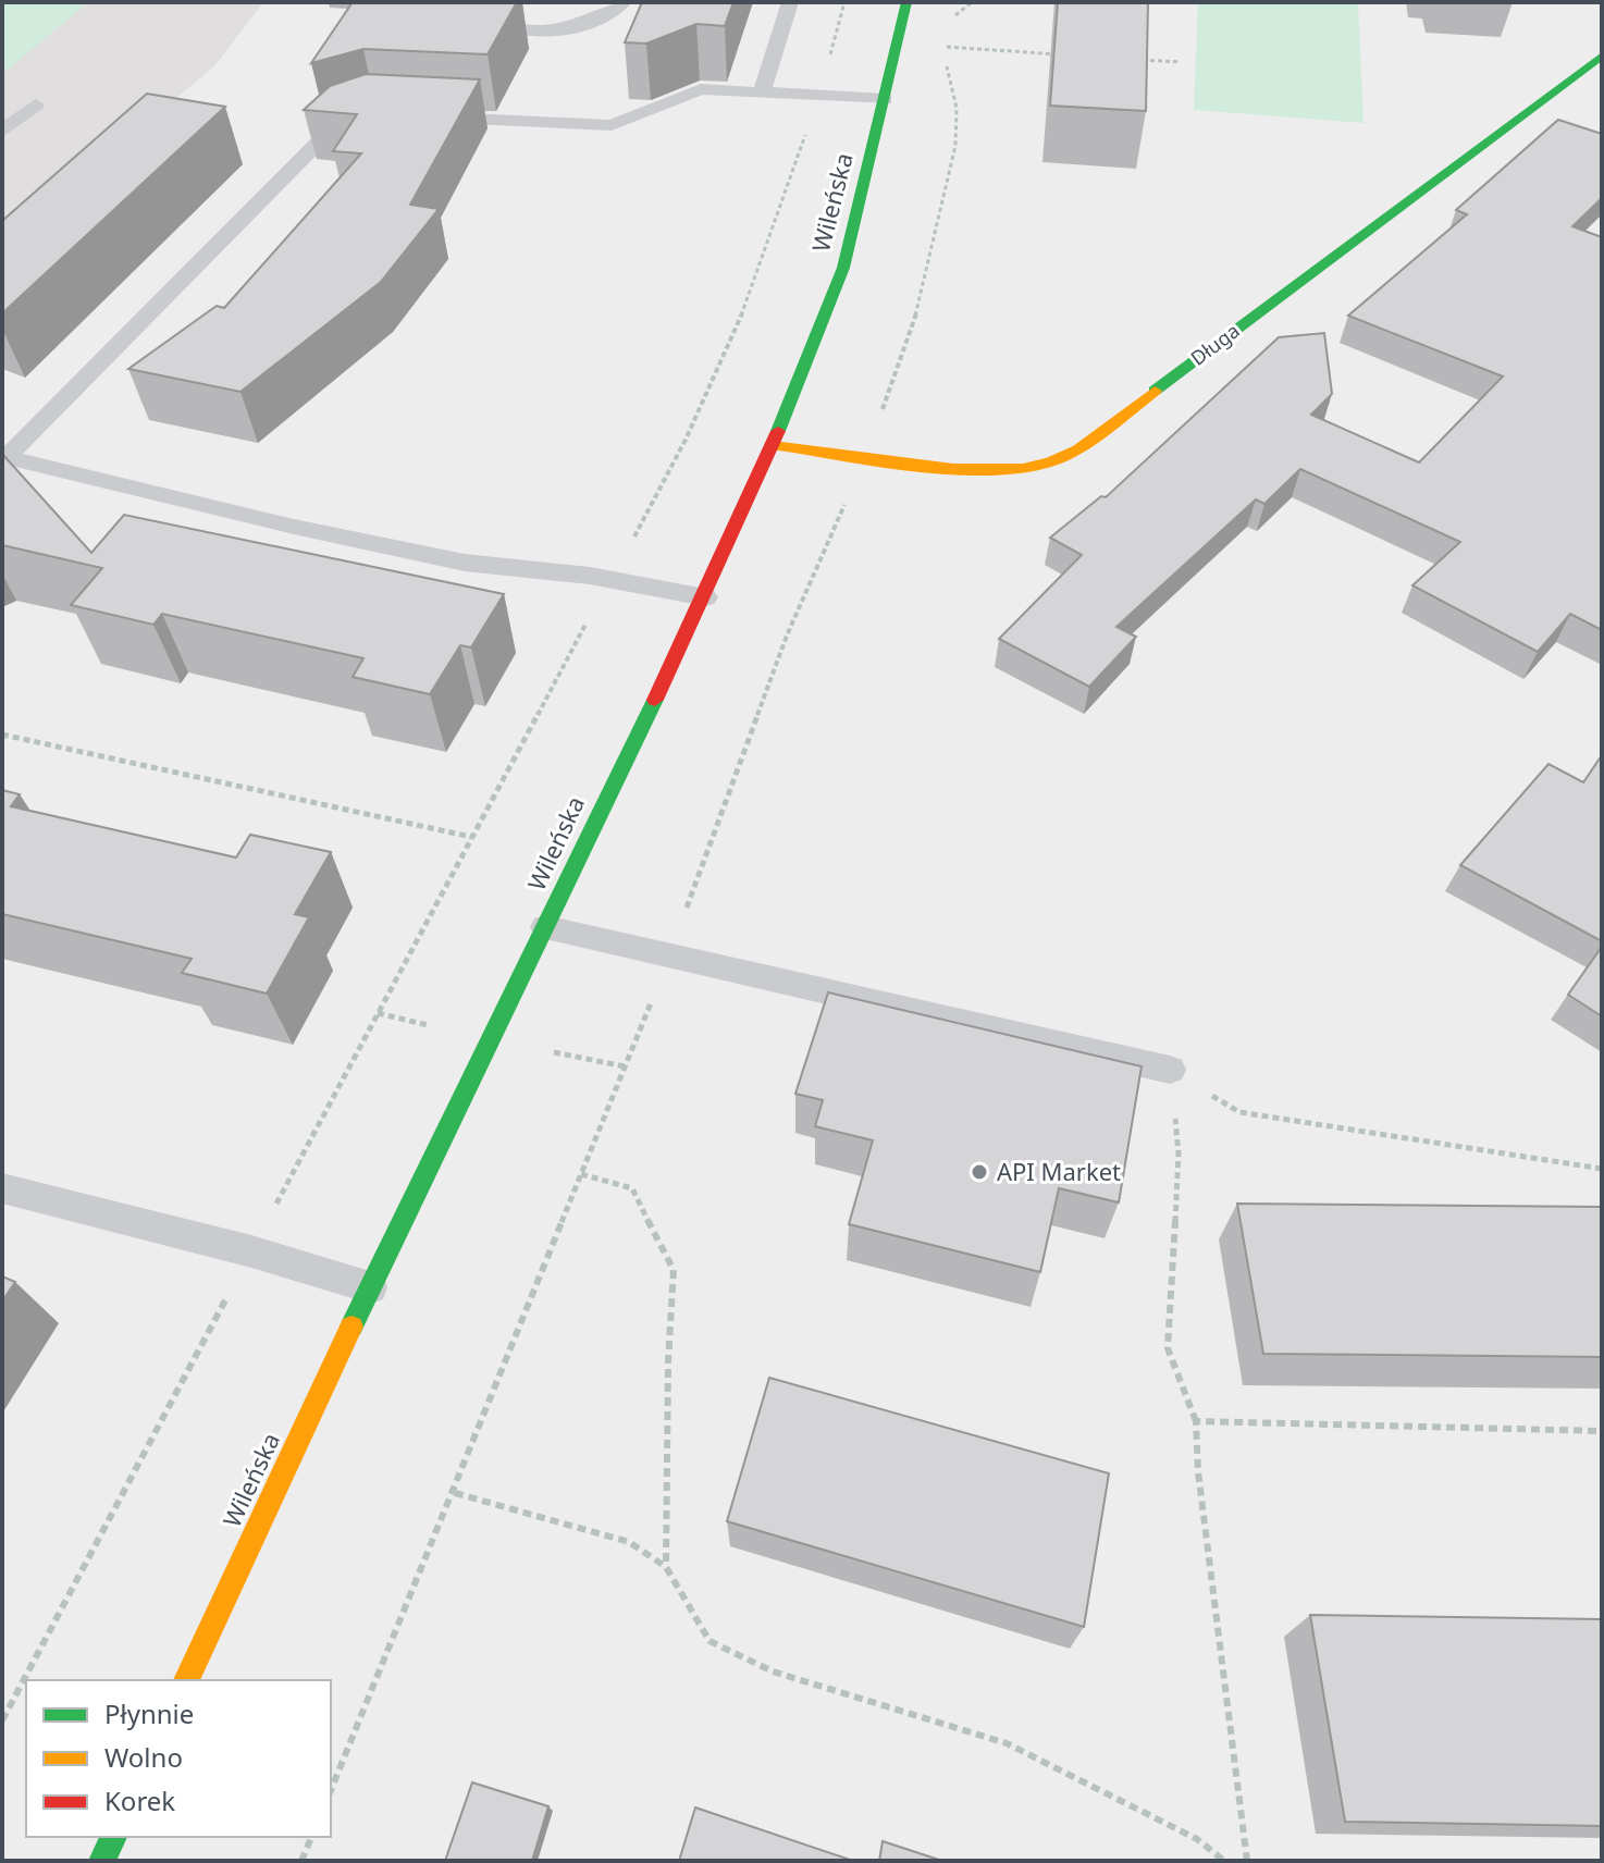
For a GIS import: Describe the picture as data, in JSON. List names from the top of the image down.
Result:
{
  "streets": {
    "street": ["Wileńska", "Długa"]
  },
  "crossings": [
    ["Wileńska", "Długa"]
  ],
  "places": ["API Market"],
  "legend": ["Płynnie", "Wolno", "Korek"]
}
